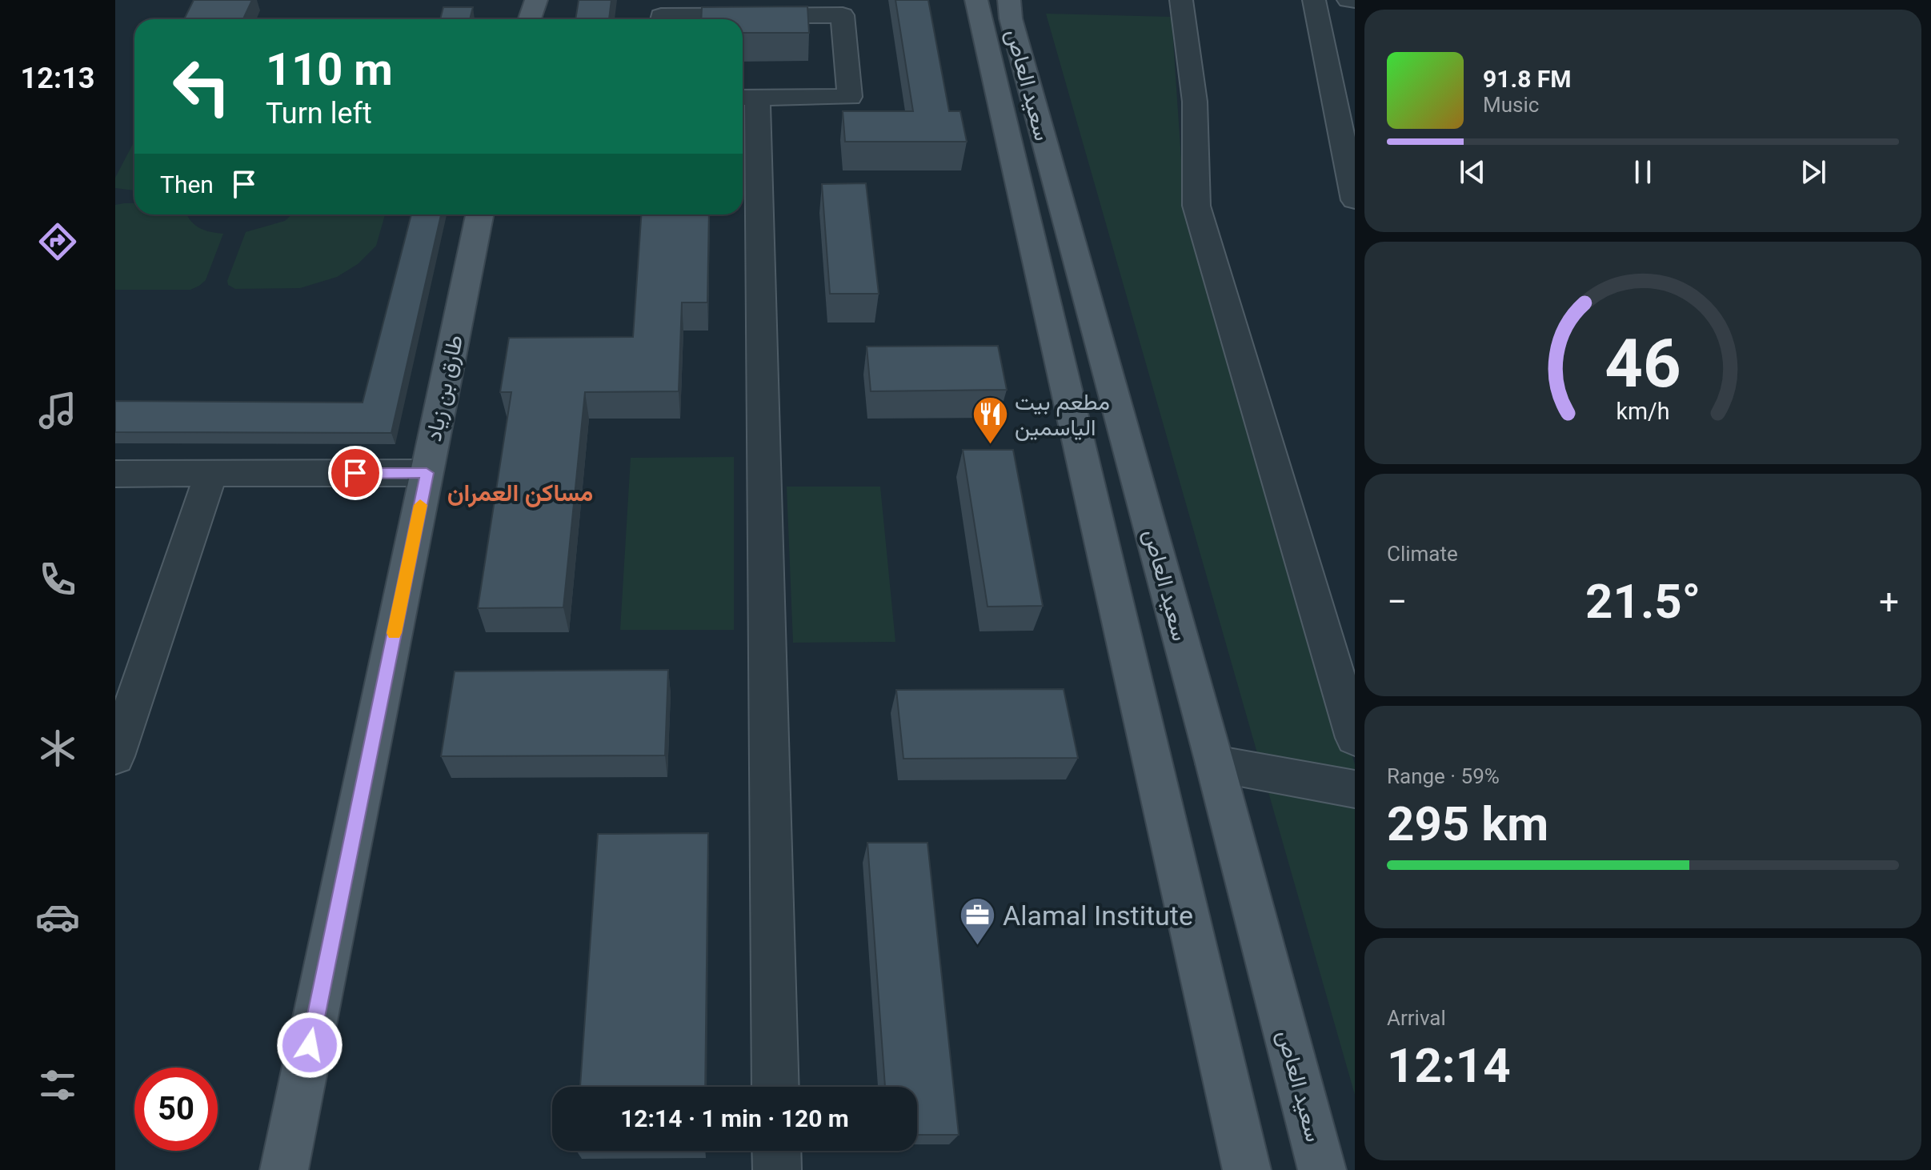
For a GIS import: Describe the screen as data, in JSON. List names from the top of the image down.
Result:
{
  "streets": {
    "main road": ["سعيد العاص", "طارق بن زياد"]
  },
  "districts": ["مساكن العمران"],
  "places": {
    "restaurant": ["مطعم بيت الياسمين"],
    "office": ["Alamal Institute"]
  },
  "page": {
    "tabs": "12:13",
    "turn": ["110 m", "Turn left"],
    "song": ["91.8 FM", "Music"],
    "then": "Then",
    "tile": [
      "Climate",
      ["Range · 59%", "295 km"],
      ["Arrival", "12:14"]
    ],
    "heat": ["−", "21.5°", "+"],
    "limit": "50",
    "trip": "12:14 · 1 min · 120 m",
    "gauge": ["46", "km/h"]
  }
}
